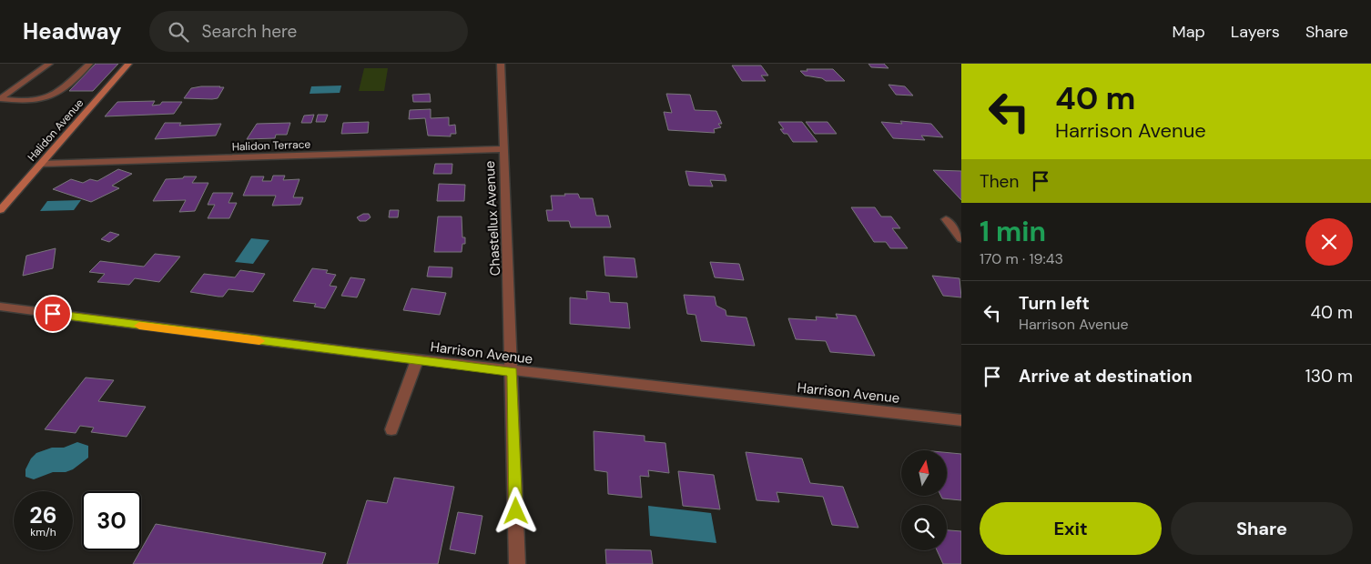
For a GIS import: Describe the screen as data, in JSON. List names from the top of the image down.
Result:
{
  "streets": {
    "main road": ["Halidon Avenue"],
    "street": ["Halidon Terrace", "Chastellux Avenue", "Harrison Avenue"]
  },
  "crossings": [
    ["Halidon Avenue", "Halidon Terrace"],
    ["Halidon Terrace", "Chastellux Avenue"],
    ["Chastellux Avenue", "Harrison Avenue"]
  ],
  "north": "top",
  "page": {
    "header": "Headway",
    "search": "Search here",
    "nav": ["Map", "Layers", "Share"],
    "turn": ["40 m", "Harrison Avenue"],
    "then": "Then",
    "heading": ["1 min", "170 m · 19:43"],
    "list": [
      {
        "name": "Turn left",
        "note": "Harrison Avenue",
        "value": "40 m"
      },
      {
        "name": "Arrive at destination",
        "value": "130 m"
      }
    ],
    "speed": "26 km/h",
    "limit": "30",
    "buttons": ["Exit", "Share"]
  }
}
